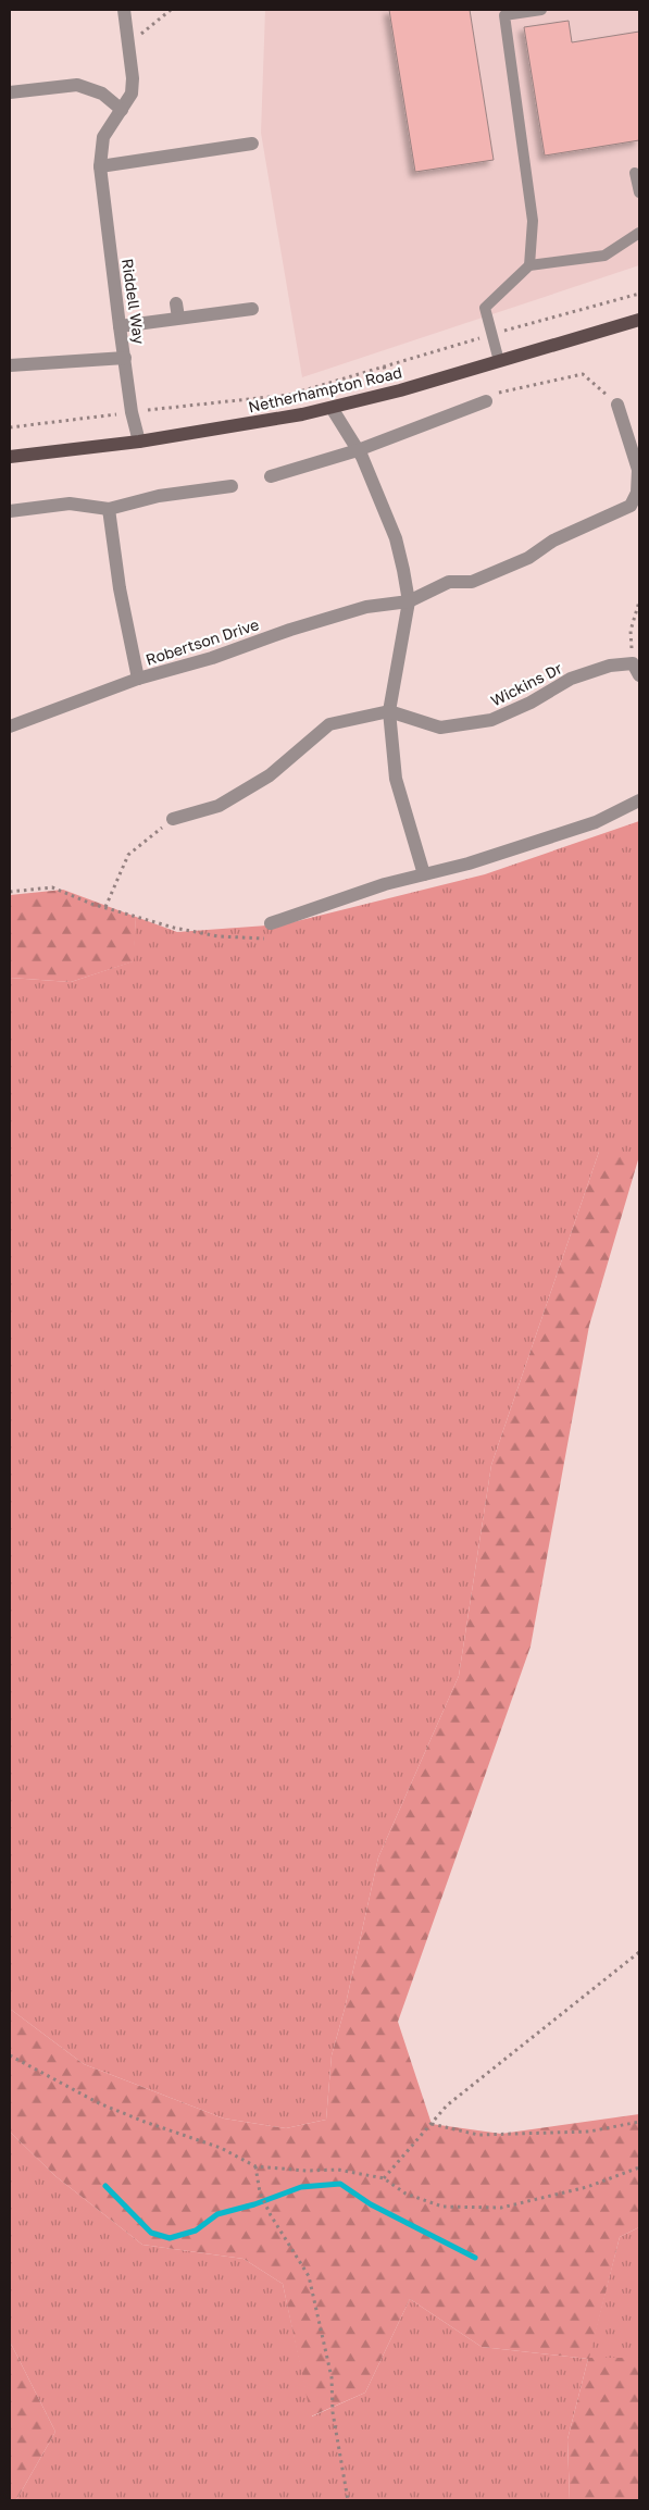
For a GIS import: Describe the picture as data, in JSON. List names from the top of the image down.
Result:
{
  "streets": {
    "main road": ["Netherhampton Road"],
    "street": ["Riddell Way", "Robertson Drive", "Wickins Dr"]
  },
  "crossings": [
    ["Riddell Way", "Netherhampton Road"]
  ]
}
